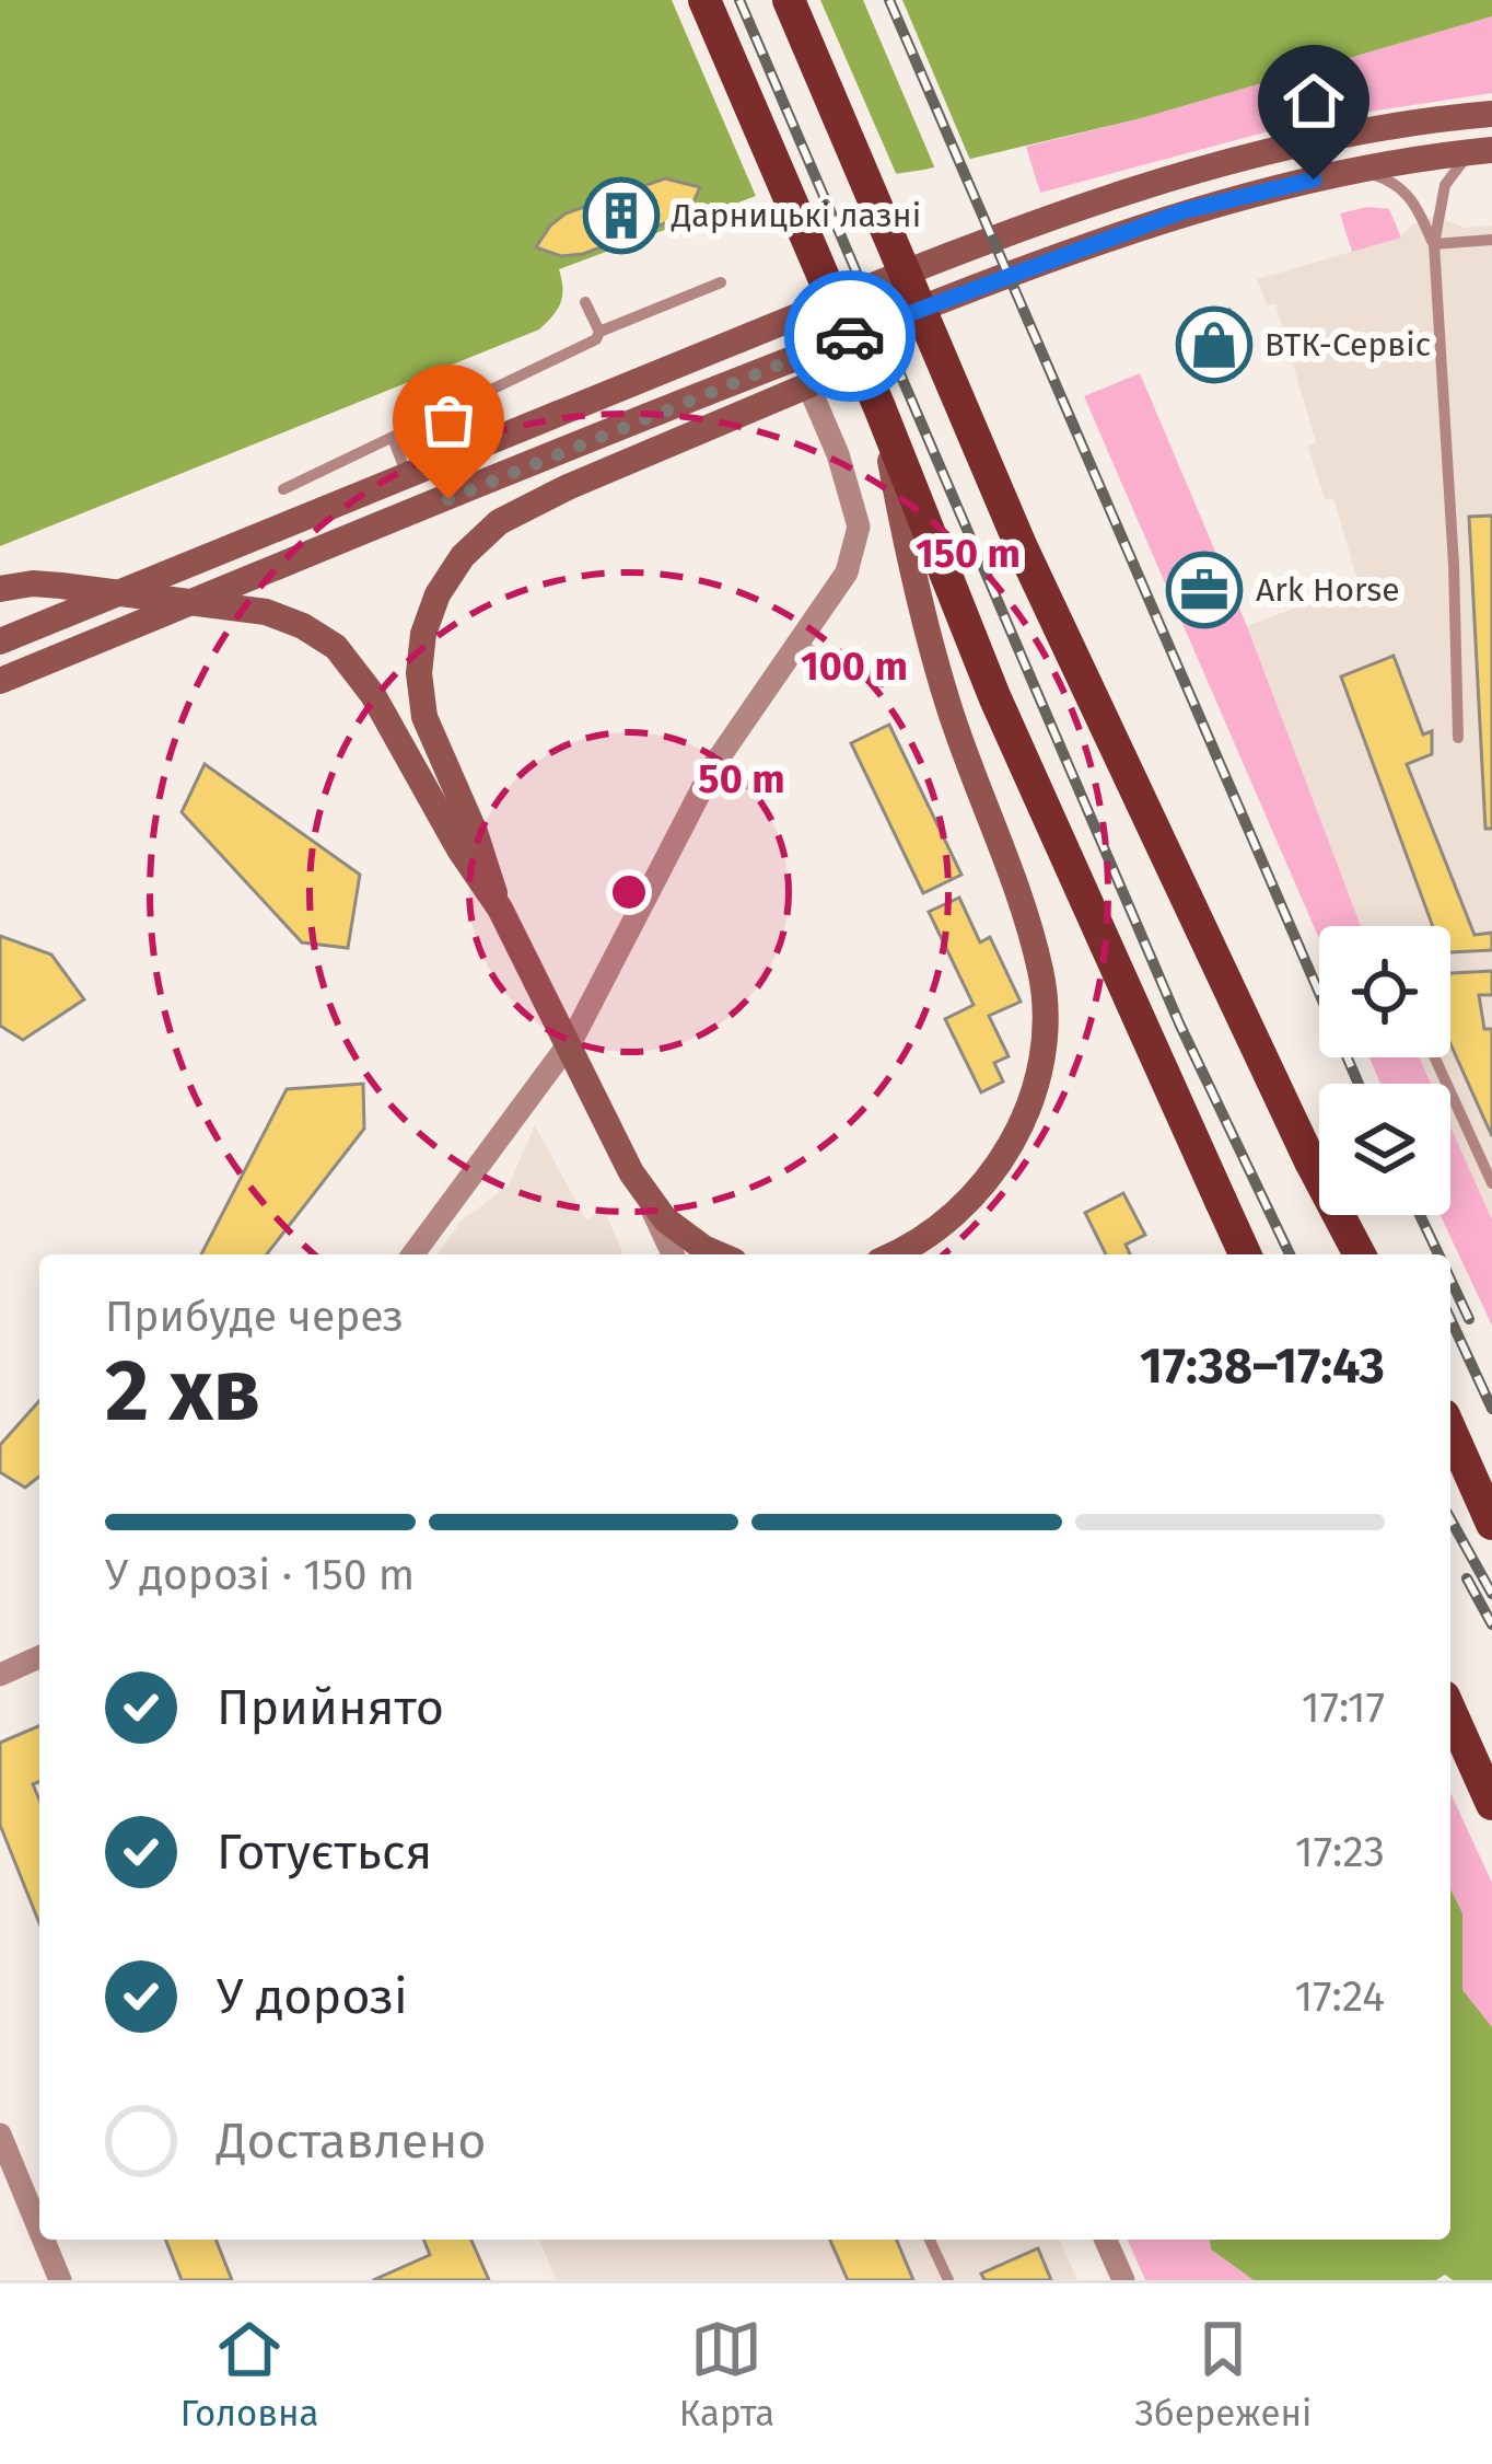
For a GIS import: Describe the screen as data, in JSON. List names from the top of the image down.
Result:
{
  "places": {
    "building": ["Дарницькі лазні"],
    "shop": ["ВТК-Сервіс"],
    "office": ["Ark Horse"]
  },
  "page": {
    "heading": ["2 хв", "Прибуде через", "17:38–17:43"],
    "bar": "У дорозі · 150 m",
    "list": [
      ["Прийнято", "17:17"],
      ["Готується", "17:23"],
      ["У дорозі", "17:24"],
      "Доставлено"
    ],
    "tabs": ["Головна", "Карта", "Збережені"]
  },
  "rings": ["150 m", "100 m", "50 m"]
}
